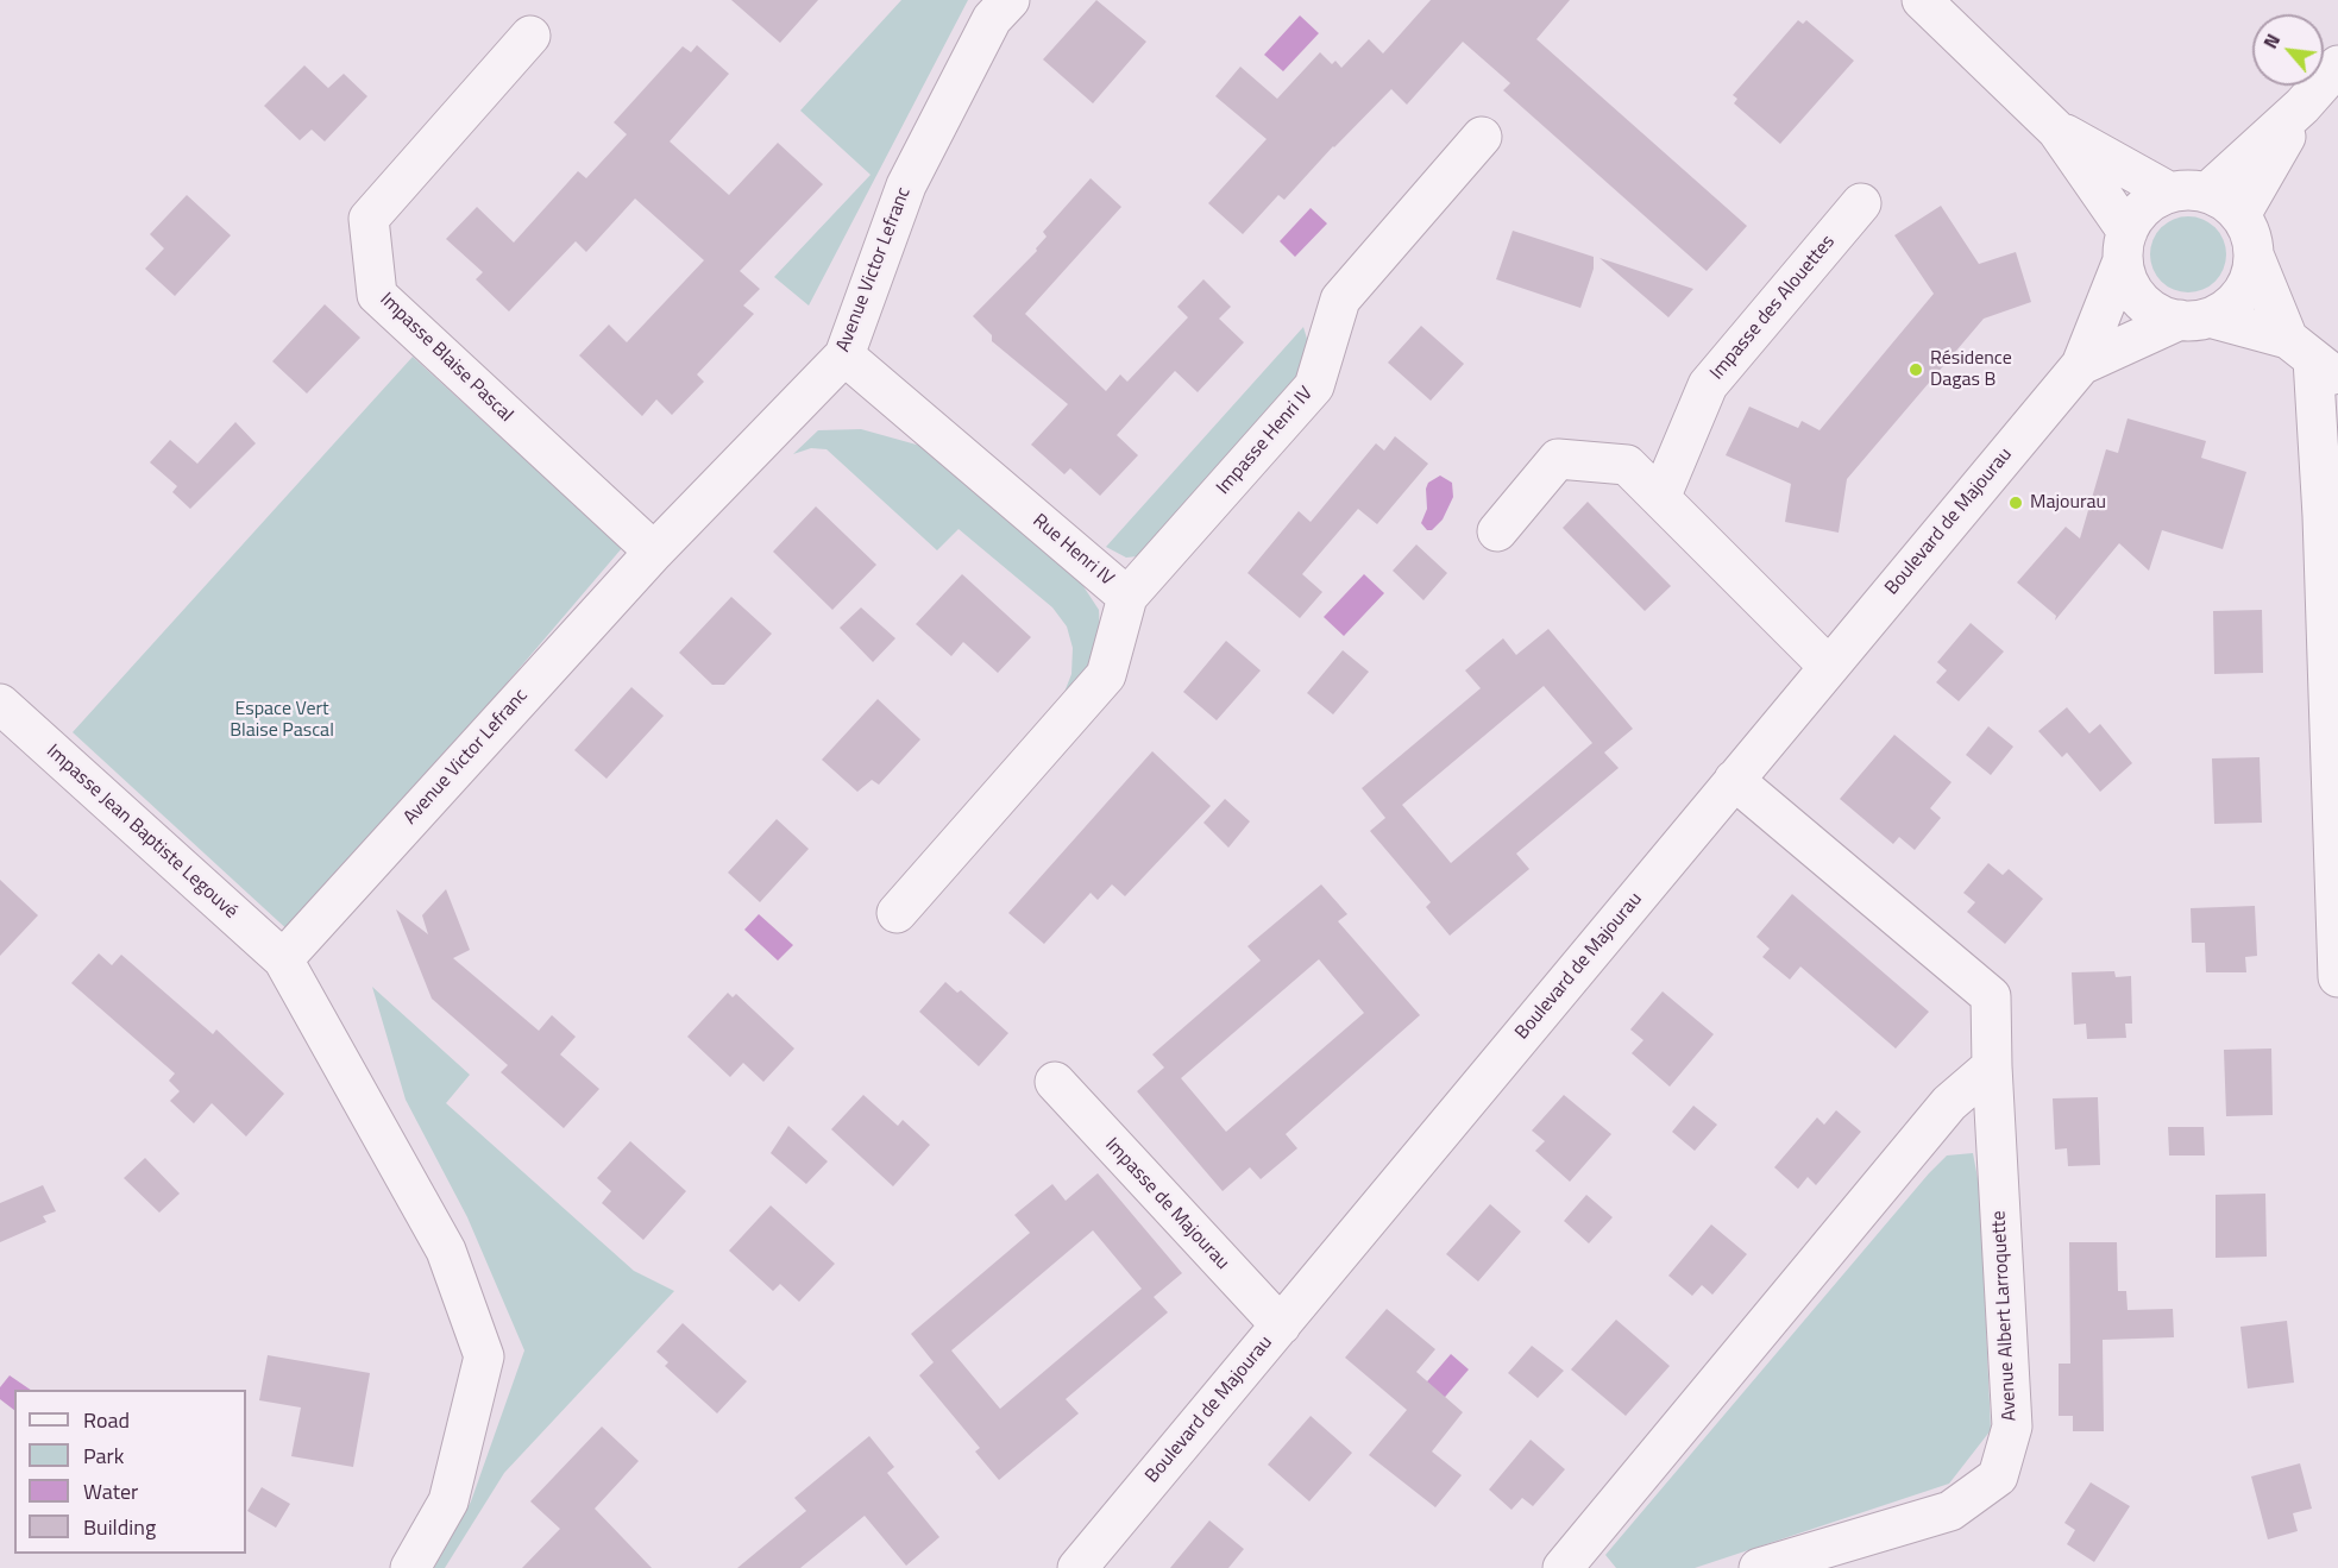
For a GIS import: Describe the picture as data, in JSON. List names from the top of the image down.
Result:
{
  "streets": {
    "street": [
      "Avenue Victor Lefranc",
      "Impasse des Alouettes",
      "Impasse Blaise Pascal",
      "Impasse Henri IV",
      "Boulevard de Majourau",
      "Rue Henri IV",
      "Impasse Jean Baptiste Legouvé",
      "Impasse de Majourau",
      "Avenue Albert Larroquette"
    ]
  },
  "crossings": [
    ["Avenue Victor Lefranc", "Impasse Blaise Pascal"],
    ["Avenue Victor Lefranc", "Rue Henri IV"],
    ["Avenue Victor Lefranc", "Impasse Jean Baptiste Legouvé"],
    ["Impasse Henri IV", "Rue Henri IV"],
    ["Boulevard de Majourau", "Impasse de Majourau"],
    ["Boulevard de Majourau", "Avenue Albert Larroquette"]
  ],
  "parks": ["Espace Vert Blaise Pascal"],
  "places": ["Résidence Dagas B", "Majourau"],
  "legend": [
    "Road",
    "Park",
    "Water",
    "Building"
  ],
  "north": "top left"
}
